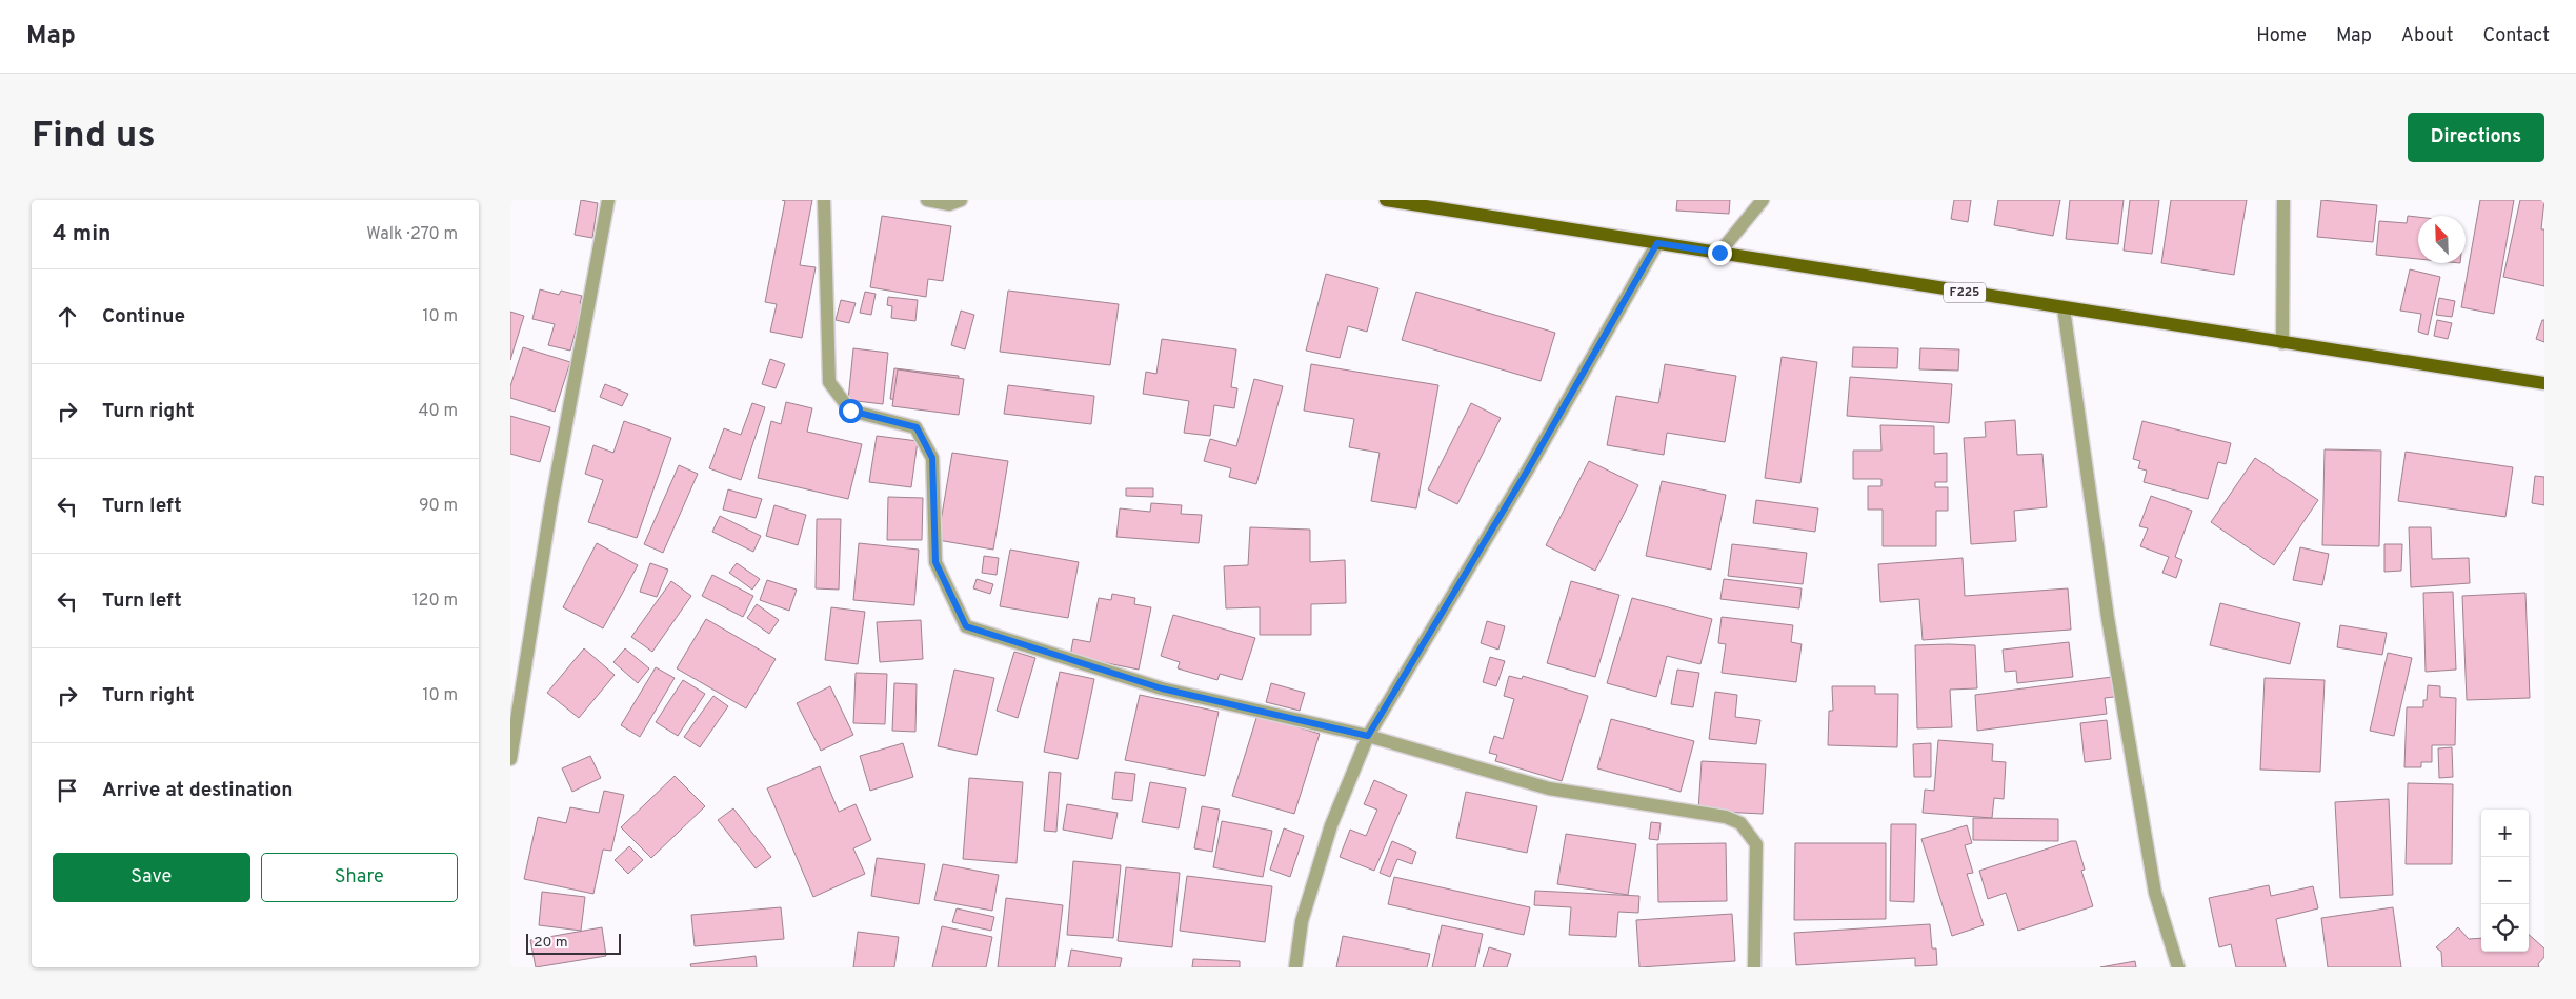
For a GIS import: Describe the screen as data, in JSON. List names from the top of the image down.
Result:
{
  "streets": {
    "main road": ["F225"]
  },
  "scale_bar": "20 m",
  "north": "top left",
  "page": {
    "header": "Map",
    "nav": [
      "Home",
      "Map",
      "About",
      "Contact"
    ],
    "buttons": [
      "Directions",
      ["Save", "Share"]
    ],
    "title": "Find us",
    "heading": ["4 min", "Walk · 270 m"],
    "list": [
      ["Continue", "10 m"],
      ["Turn right", "40 m"],
      ["Turn left", "90 m"],
      ["Turn left", "120 m"],
      ["Turn right", "10 m"],
      "Arrive at destination"
    ],
    "map_buttons": ["+", "−"],
    "scale": "20 m"
  }
}
